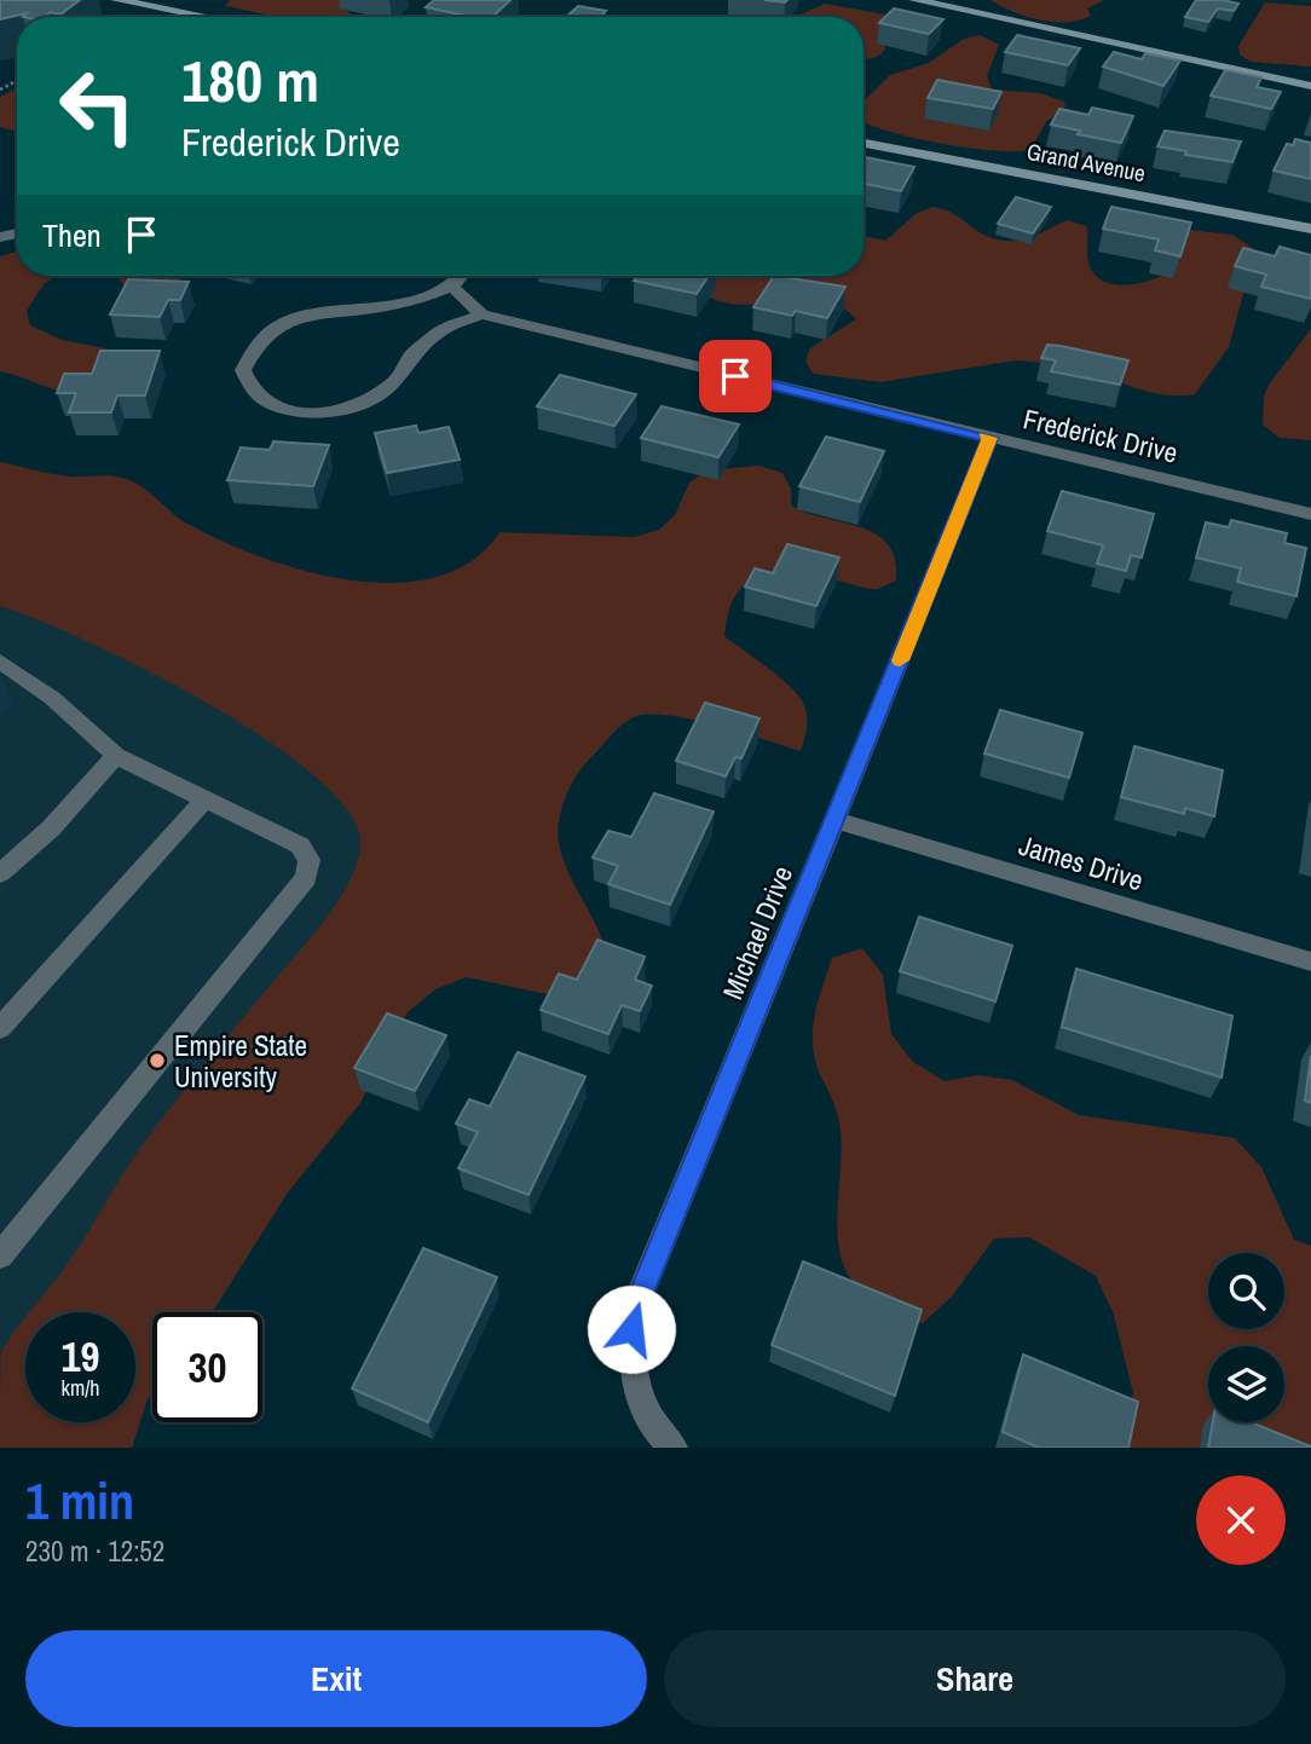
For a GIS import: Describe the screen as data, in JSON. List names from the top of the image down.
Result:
{
  "streets": {
    "street": [
      "Grand Avenue",
      "Frederick Drive",
      "James Drive",
      "Michael Drive"
    ]
  },
  "crossings": [
    ["Frederick Drive", "Michael Drive"],
    ["James Drive", "Michael Drive"]
  ],
  "places": ["Empire State University"],
  "page": {
    "turn": ["180 m", "Frederick Drive"],
    "then": "Then",
    "speed": "19 km/h",
    "limit": "30",
    "heading": ["1 min", "230 m · 12:52"],
    "buttons": ["Exit", "Share"]
  }
}
